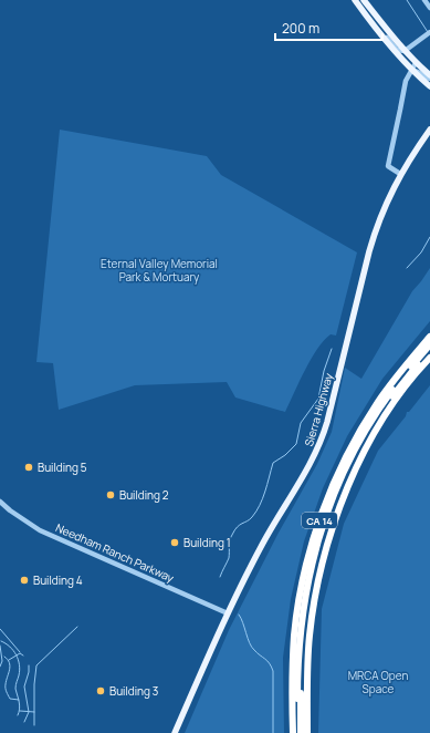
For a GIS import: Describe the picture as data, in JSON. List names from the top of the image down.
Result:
{
  "streets": {
    "highway": ["CA 14"],
    "main road": ["Sierra Highway"],
    "street": ["Needham Ranch Parkway"]
  },
  "crossings": [
    ["Sierra Highway", "Needham Ranch Parkway"]
  ],
  "parks": ["Eternal Valley Memorial Park & Mortuary", "MRCA Open Space"],
  "places": [
    "Building 5",
    "Building 2",
    "Building 1",
    "Building 4",
    "Building 3"
  ],
  "scale_bar": "200 m"
}
